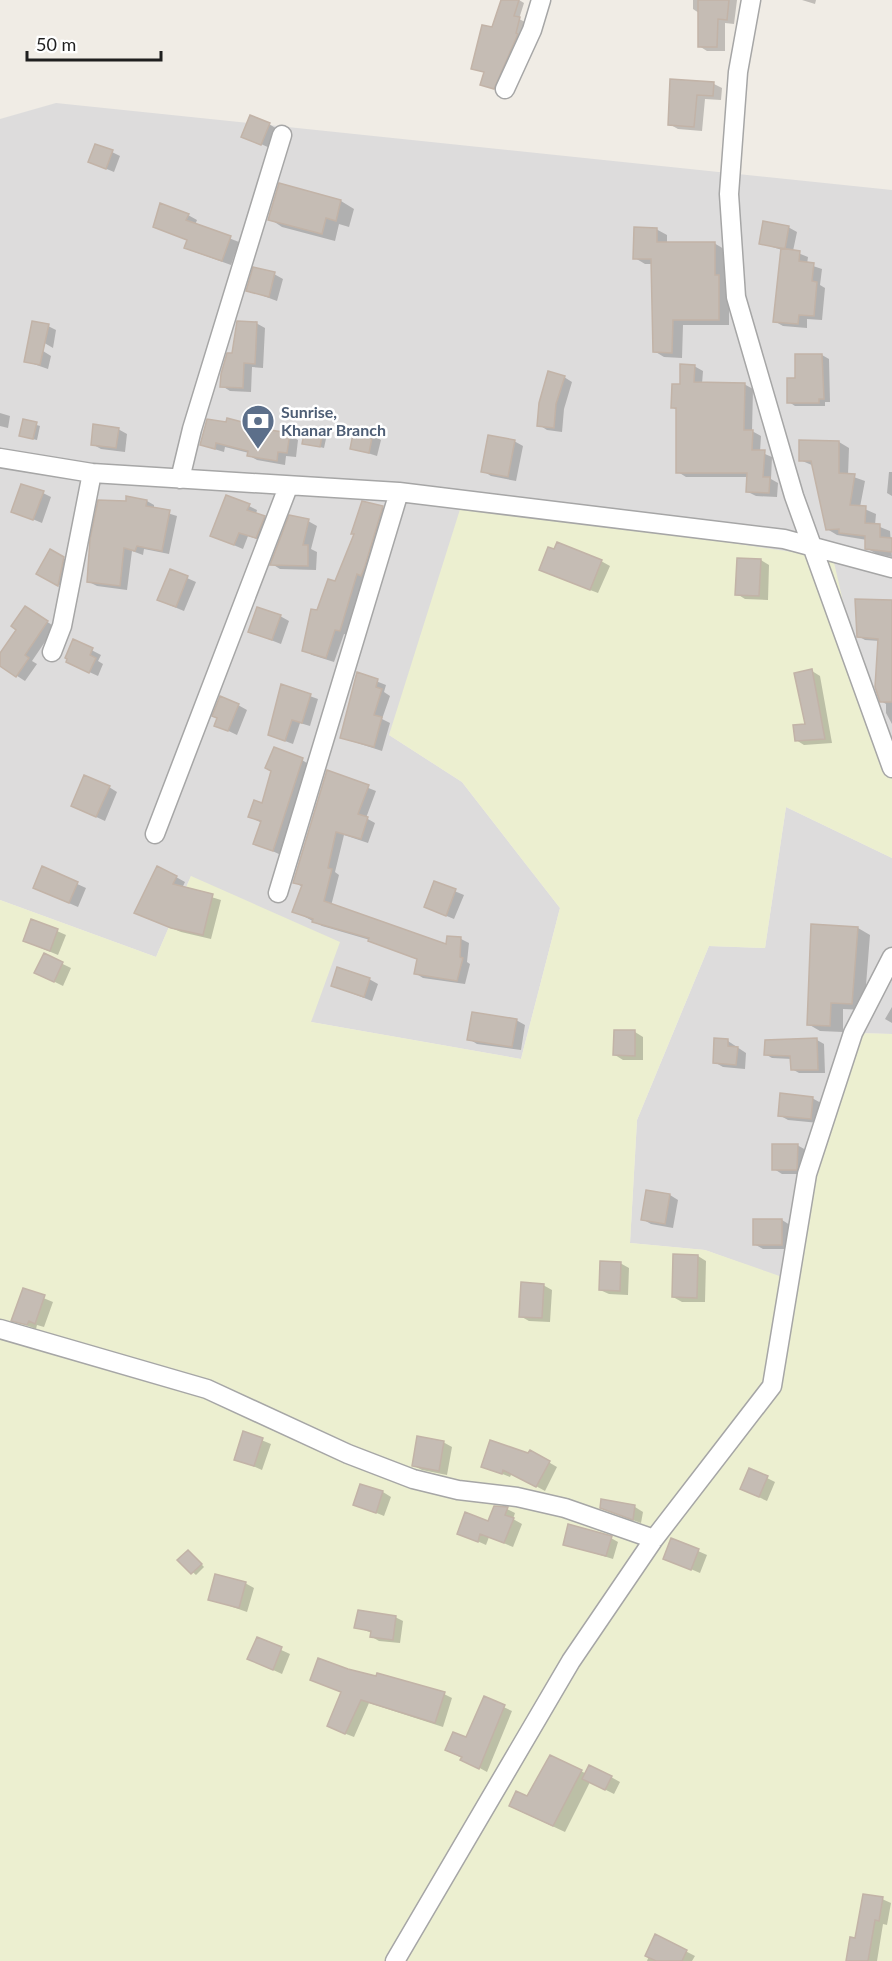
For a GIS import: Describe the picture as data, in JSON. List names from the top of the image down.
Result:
{
  "places": {
    "bank": ["Sunrise, Khanar Branch"]
  },
  "scale_bar": "50 m"
}
